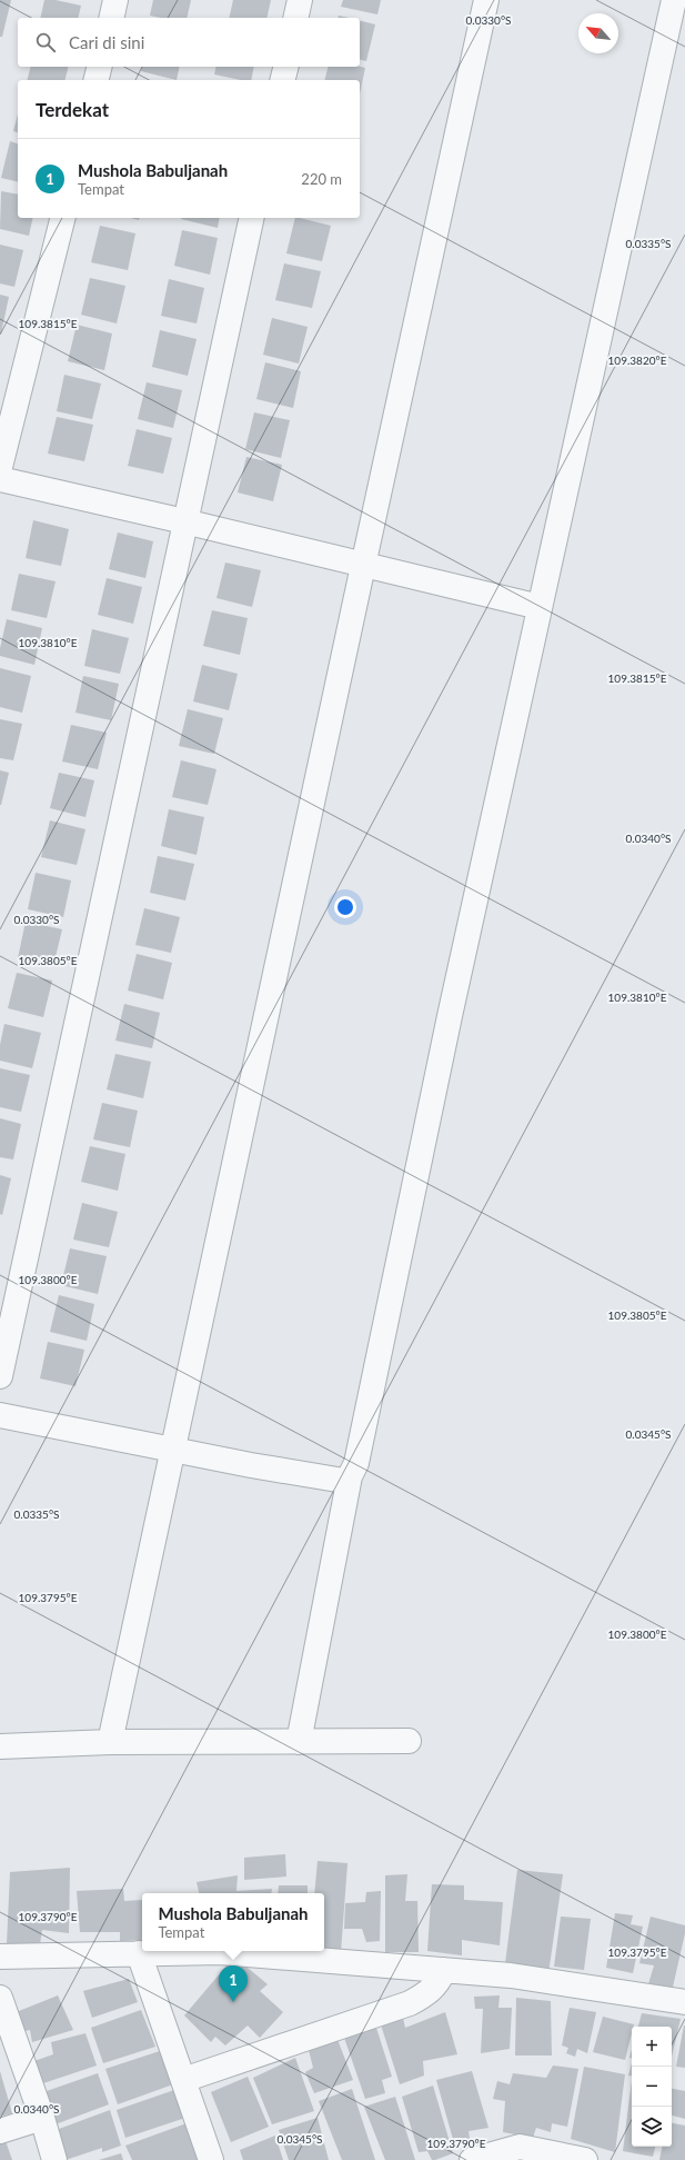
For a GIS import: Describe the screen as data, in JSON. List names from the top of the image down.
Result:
{
  "north": "top left",
  "page": {
    "search": "Cari di sini",
    "heading": "Terdekat",
    "list": [
      {
        "mark": "1",
        "name": "Mushola Babuljanah",
        "note": "Tempat",
        "value": "220 m"
      }
    ],
    "popup": ["Mushola Babuljanah", "Tempat"],
    "pins": "1",
    "map_buttons": ["+", "−"]
  },
  "coordinates": [
    "0.0330°S",
    "0.0335°S",
    "109.3815°E",
    "109.3820°E",
    "109.3810°E",
    "0.0340°S",
    "109.3805°E",
    "109.3800°E",
    "0.0345°S",
    "109.3795°E",
    "109.3790°E"
  ]
}
